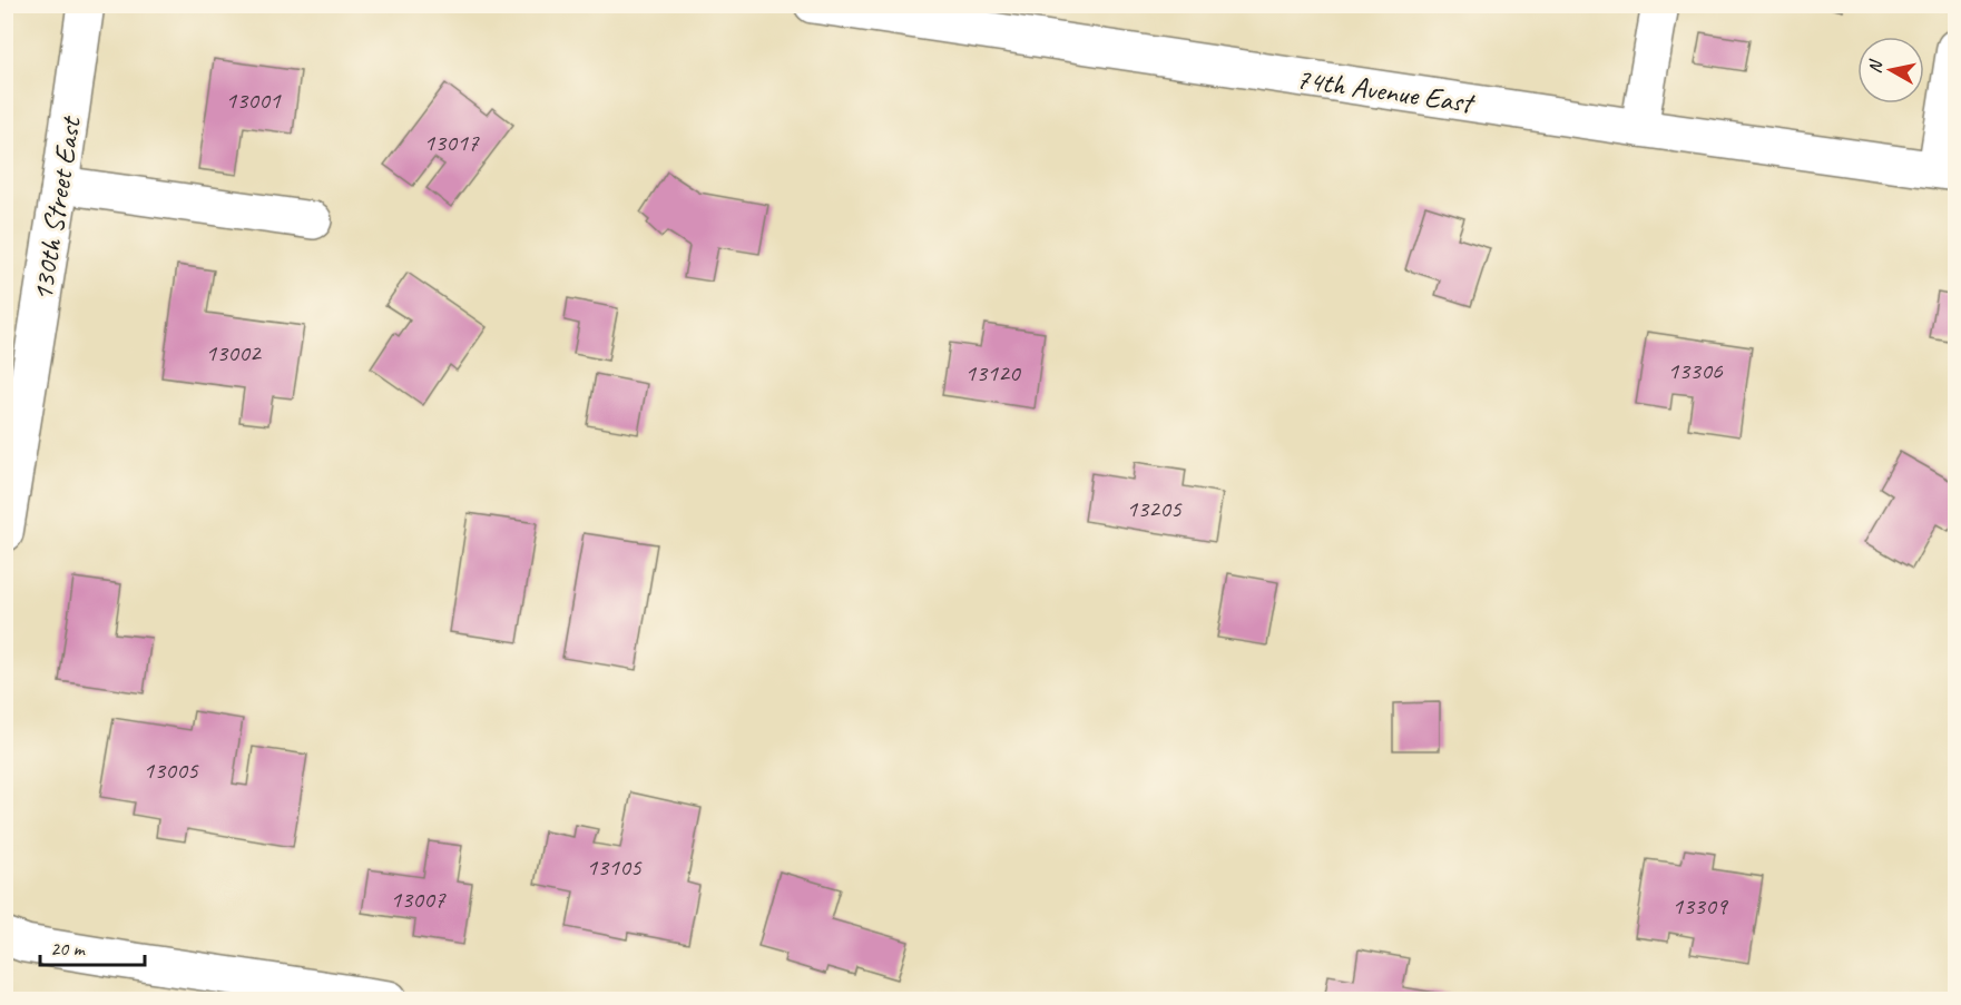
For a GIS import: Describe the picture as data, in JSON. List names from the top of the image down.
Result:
{
  "streets": {
    "street": ["74th Avenue East", "130th Street East"]
  },
  "house_numbers": [
    "13001",
    "13017",
    "13002",
    "13306",
    "13120",
    "13205",
    "13005",
    "13105",
    "13007",
    "13309"
  ],
  "scale_bar": "20 m",
  "north": "left"
}
